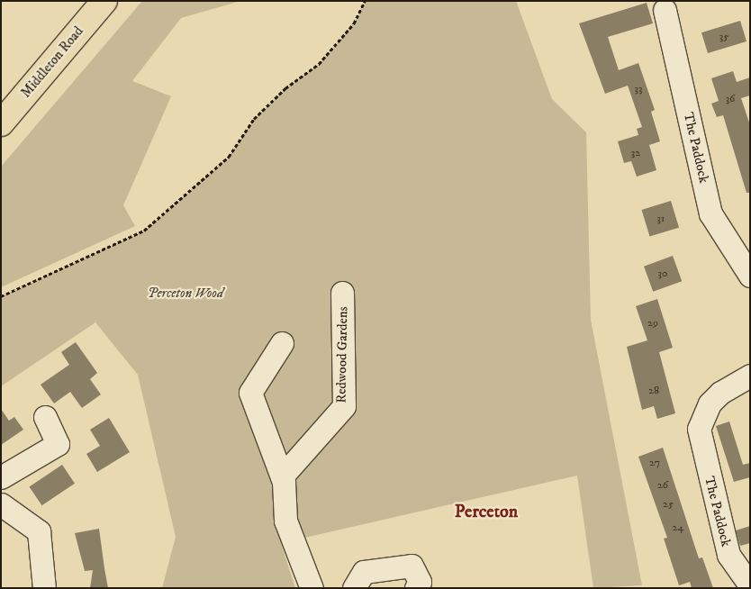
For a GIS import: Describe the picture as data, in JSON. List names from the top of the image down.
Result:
{
  "streets": {
    "main road": ["Middleton Road"],
    "street": ["The Paddock", "Redwood Gardens"]
  },
  "districts": ["Perceton"],
  "parks": ["Perceton Wood"],
  "house_numbers": [
    "35",
    "33",
    "36",
    "32",
    "31",
    "30",
    "29",
    "28",
    "27",
    "26",
    "25",
    "24"
  ]
}
